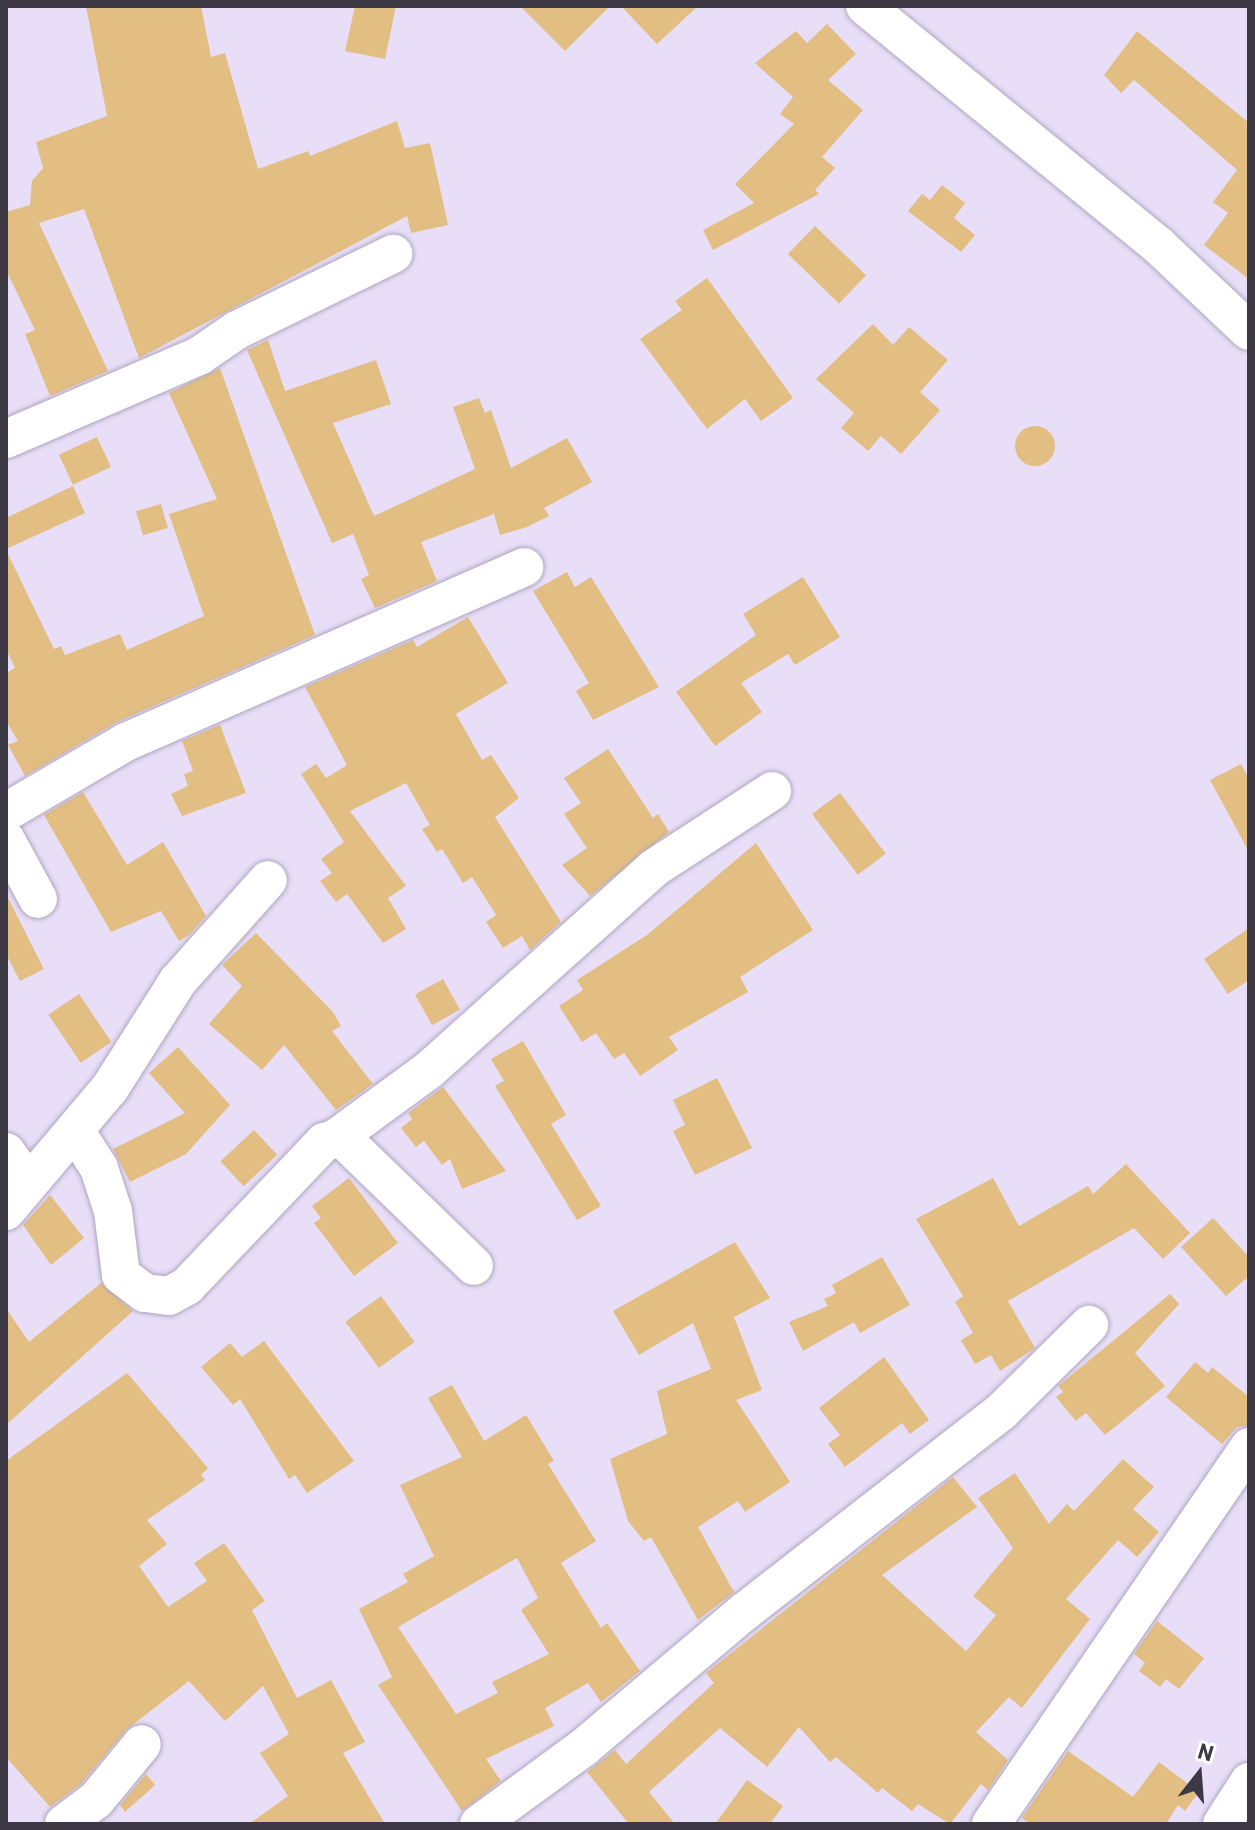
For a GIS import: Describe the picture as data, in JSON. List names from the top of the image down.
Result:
{
  "north": "top"
}
